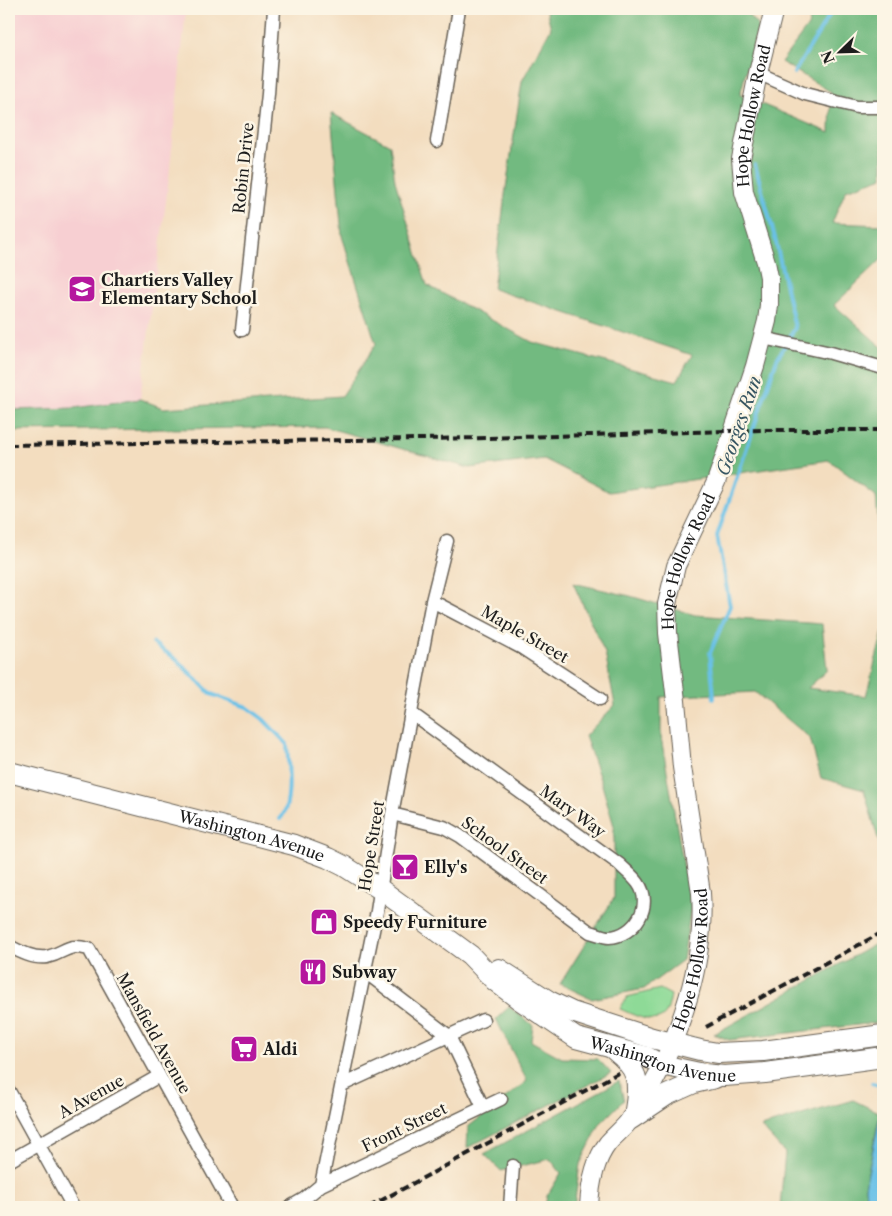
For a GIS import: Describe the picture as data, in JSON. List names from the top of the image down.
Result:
{
  "streets": {
    "main road": ["Hope Hollow Road", "Washington Avenue"],
    "street": [
      "Robin Drive",
      "Maple Street",
      "Mary Way",
      "Hope Street",
      "School Street",
      "Mansfield Avenue",
      "A Avenue",
      "Front Street"
    ]
  },
  "crossings": [
    ["Hope Hollow Road", "Washington Avenue"],
    ["Maple Street", "Hope Street"],
    ["Mary Way", "Hope Street"],
    ["Mary Way", "School Street"],
    ["Washington Avenue", "Hope Street"],
    ["Hope Street", "School Street"],
    ["Hope Street", "Front Street"],
    ["Mansfield Avenue", "A Avenue"]
  ],
  "water": ["Georges Run"],
  "places": {
    "school or university": ["Chartiers Valley Elementary School"],
    "bar": ["Elly's"],
    "shop": ["Speedy Furniture"],
    "restaurant": ["Subway"],
    "supermarket": ["Aldi"]
  },
  "north": "bottom left"
}
